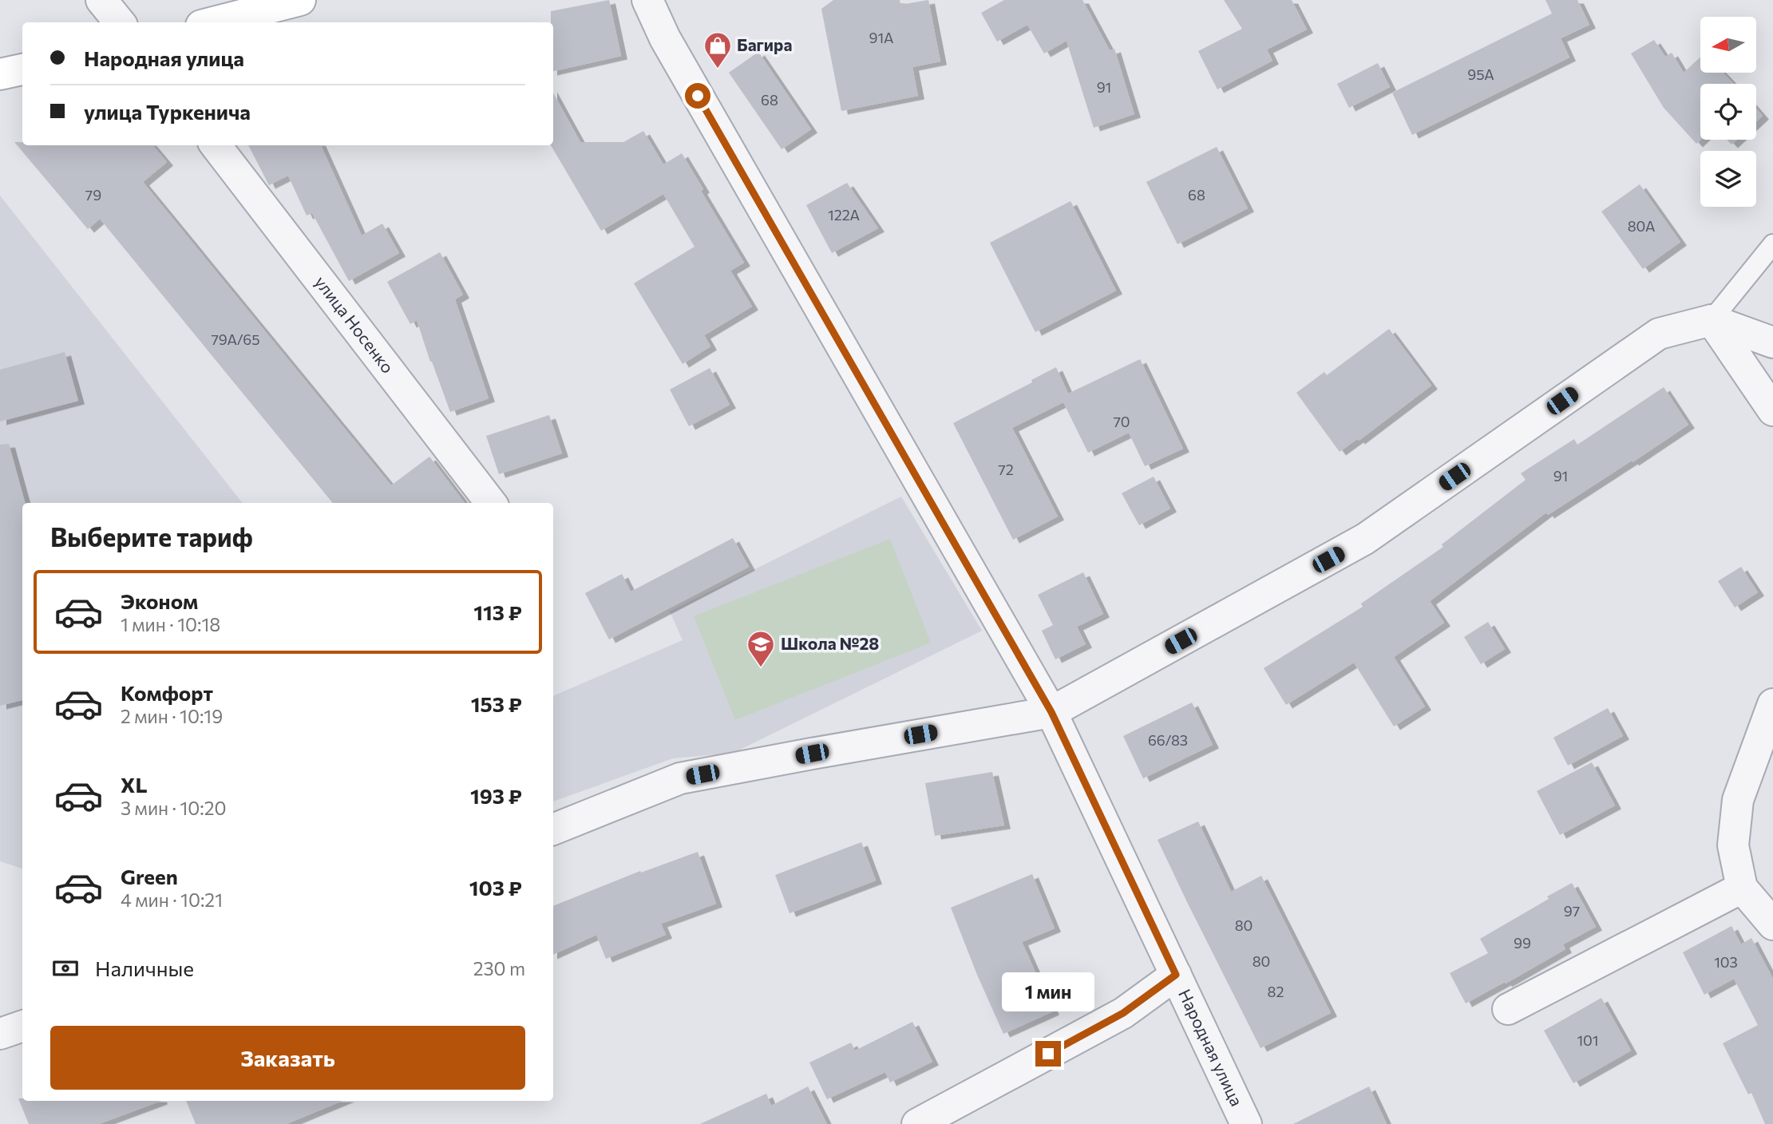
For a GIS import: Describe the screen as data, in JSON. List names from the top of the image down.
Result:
{
  "streets": {
    "street": ["улица Носенко", "Народная улица"]
  },
  "places": {
    "shop": ["Багира"],
    "school or university": ["Школа №28"]
  },
  "house_numbers": [
    "91А",
    "95А",
    "91",
    "68",
    "79",
    "68",
    "122А",
    "80А",
    "79А/65",
    "70",
    "72",
    "91",
    "66/83",
    "97",
    "80",
    "99",
    "80",
    "103",
    "82",
    "101"
  ],
  "north": "left",
  "page": {
    "banner": ["Народная улица", "улица Туркенича"],
    "heading": "Выберите тариф",
    "list": [
      {
        "name": "Эконом",
        "note": "1 мин · 10:18",
        "value": "113 ₽"
      },
      {
        "name": "Комфорт",
        "note": "2 мин · 10:19",
        "value": "153 ₽"
      },
      {
        "name": "XL",
        "note": "3 мин · 10:20",
        "value": "193 ₽"
      },
      {
        "name": "Green",
        "note": "4 мин · 10:21",
        "value": "103 ₽"
      }
    ],
    "pay": ["Наличные", "230 m"],
    "bubble": "1 мин",
    "buttons": "Заказать"
  }
}
